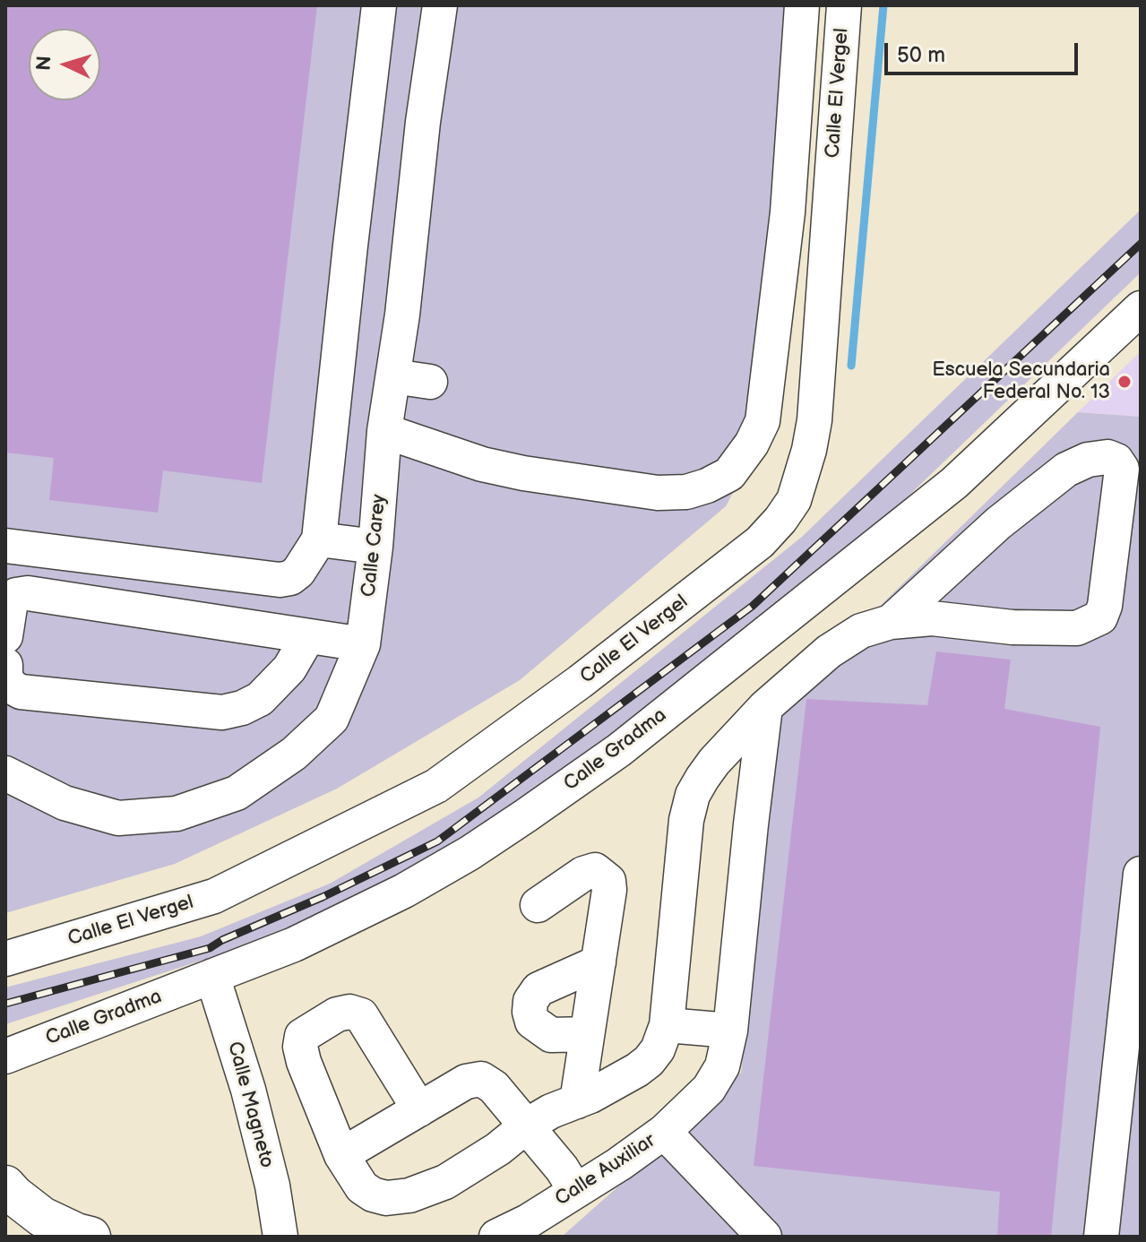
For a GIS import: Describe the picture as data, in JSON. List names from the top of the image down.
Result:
{
  "streets": {
    "street": [
      "Calle El Vergel",
      "Calle Carey",
      "Calle Gradma",
      "Calle Magneto",
      "Calle Auxiliar"
    ]
  },
  "crossings": [
    ["Calle Gradma", "Calle Magneto"]
  ],
  "places": ["Escuela Secundaria Federal No. 13"],
  "scale_bar": "50 m",
  "north": "left"
}
